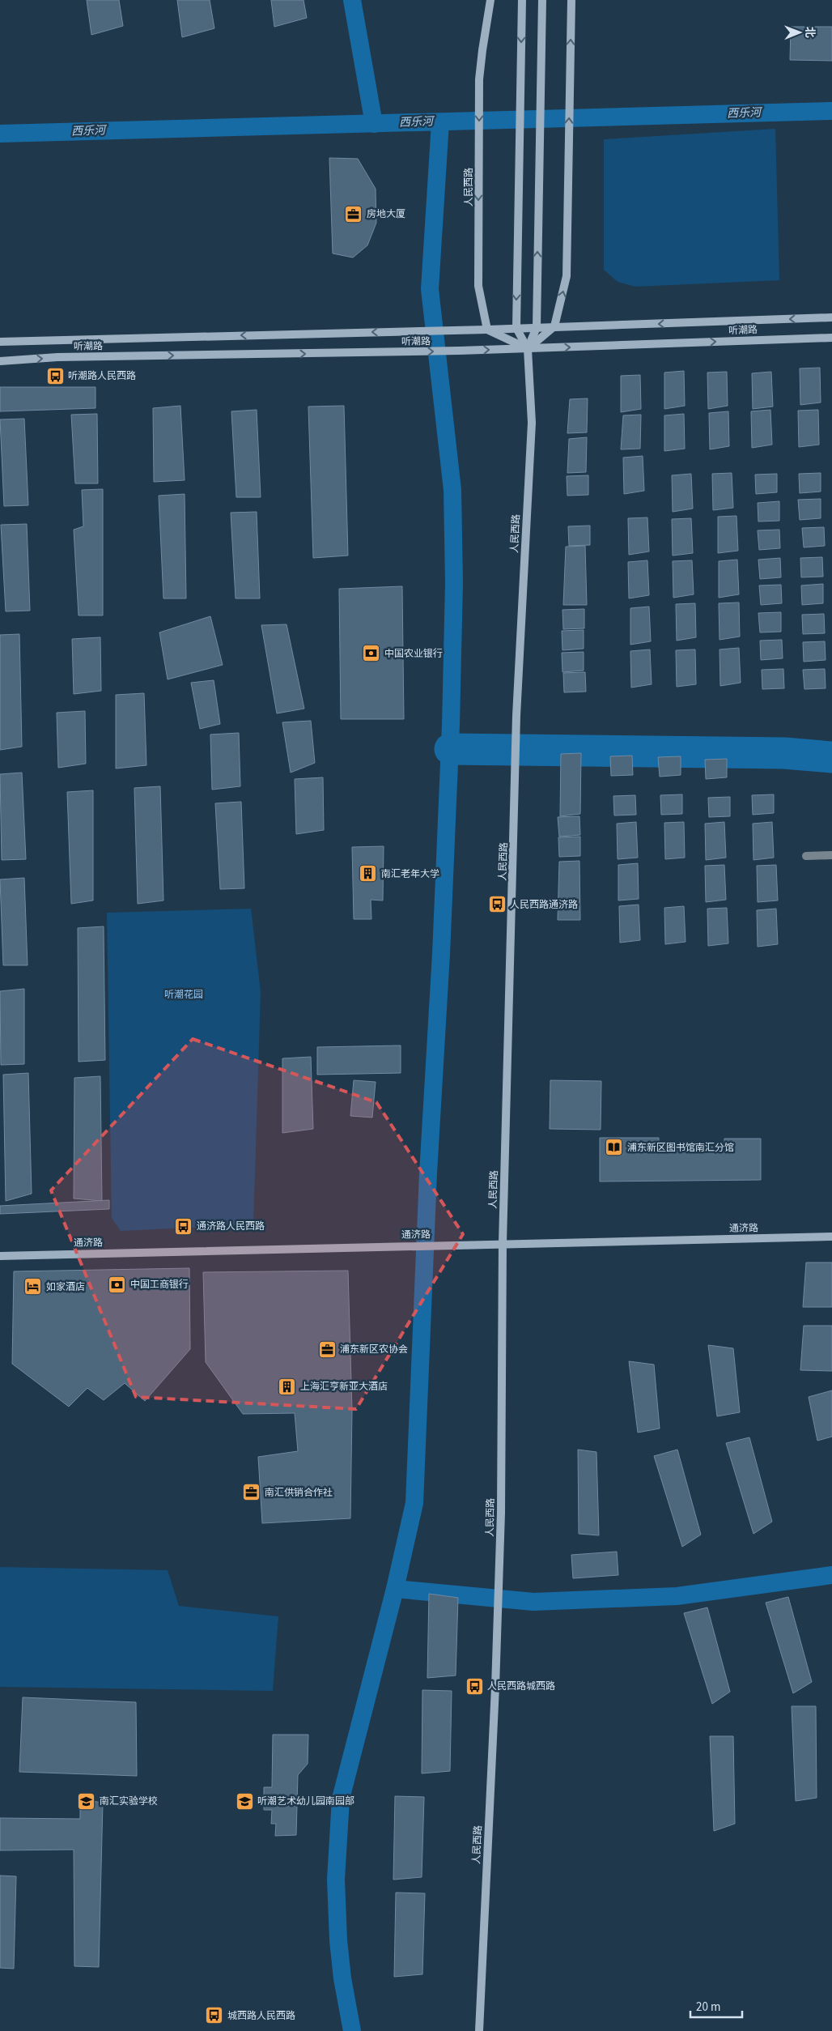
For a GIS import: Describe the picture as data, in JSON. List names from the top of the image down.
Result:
{
  "streets": {
    "street": ["人民西路", "听潮路", "通济路"]
  },
  "crossings": [
    ["人民西路", "听潮路"],
    ["人民西路", "通济路"]
  ],
  "water": ["西乐河"],
  "parks": ["听潮花园"],
  "places": {
    "office": ["房地大厦", "浦东新区农协会", "南汇供销合作社"],
    "bus stop": [
      "听潮路人民西路",
      "人民西路通济路",
      "通济路人民西路",
      "人民西路城西路",
      "城西路人民西路"
    ],
    "bank": ["中国农业银行", "中国工商银行"],
    "building": ["南汇老年大学", "上海汇亨新亚大酒店"],
    "library": ["浦东新区图书馆南汇分馆"],
    "hotel": ["如家酒店"],
    "school or university": ["南汇实验学校", "听潮艺术幼儿园南园部"]
  },
  "scale_bar": "20 m",
  "north": "right"
}
